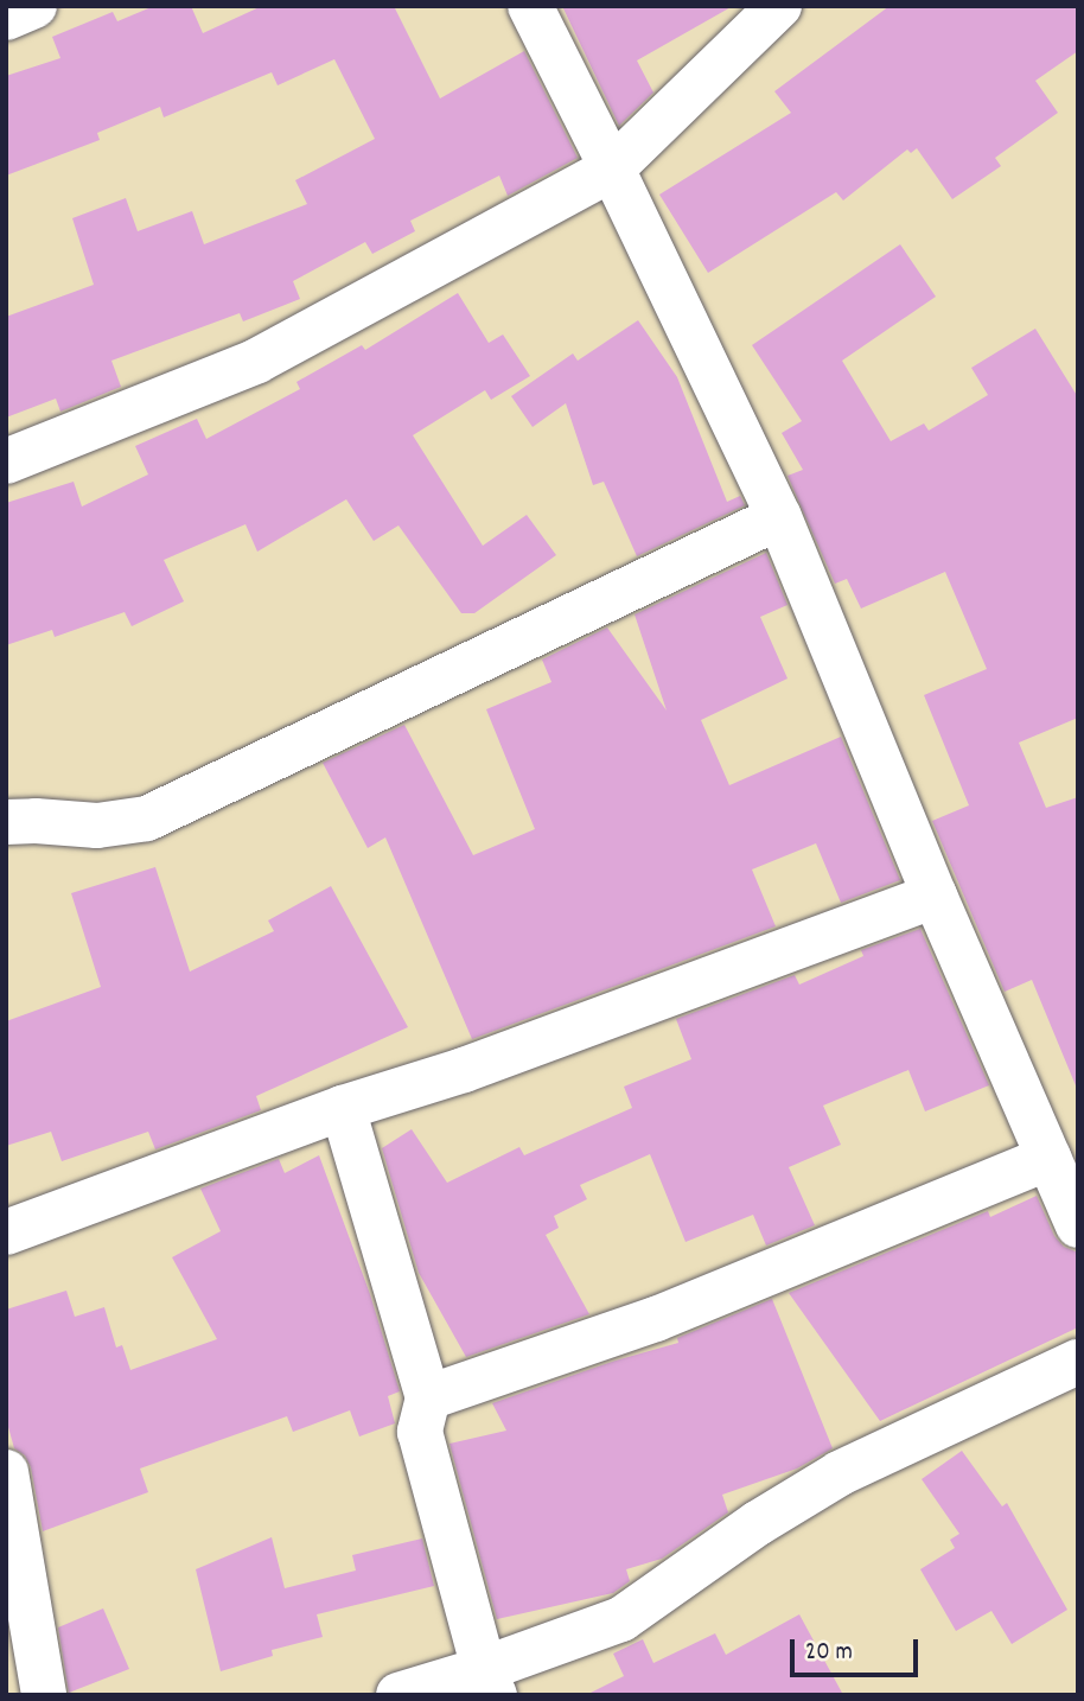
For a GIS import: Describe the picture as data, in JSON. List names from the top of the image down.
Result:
{
  "scale_bar": "20 m"
}
